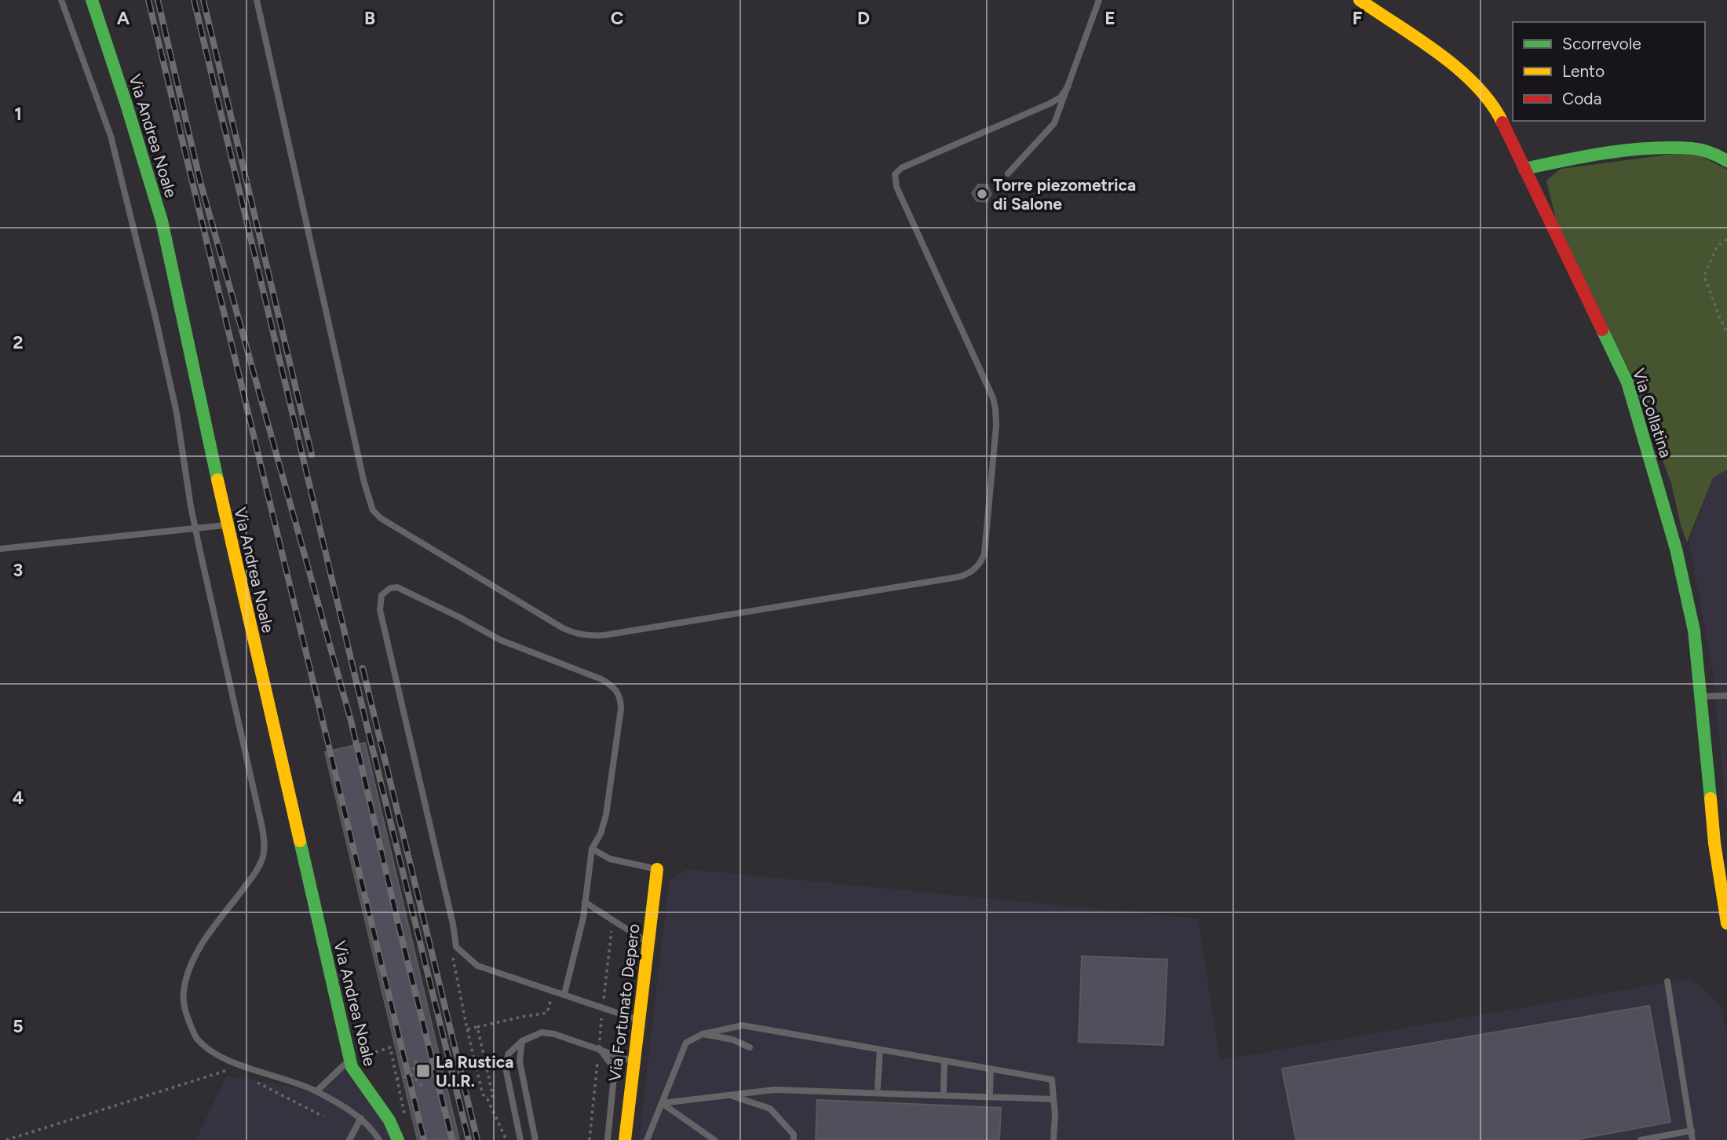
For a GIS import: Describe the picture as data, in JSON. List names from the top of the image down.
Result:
{
  "streets": {
    "street": ["Via Andrea Noale", "Via Collatina", "Via Fortunato Depero"]
  },
  "places": {
    "other": ["Torre piezometrica di Salone"],
    "transit": ["La Rustica U.I.R."]
  },
  "legend": ["Scorrevole", "Lento", "Coda"],
  "grid": {
    "columns": [
      "A",
      "B",
      "C",
      "D",
      "E",
      "F"
    ],
    "rows": [
      "1",
      "2",
      "3",
      "4",
      "5"
    ]
  }
}
